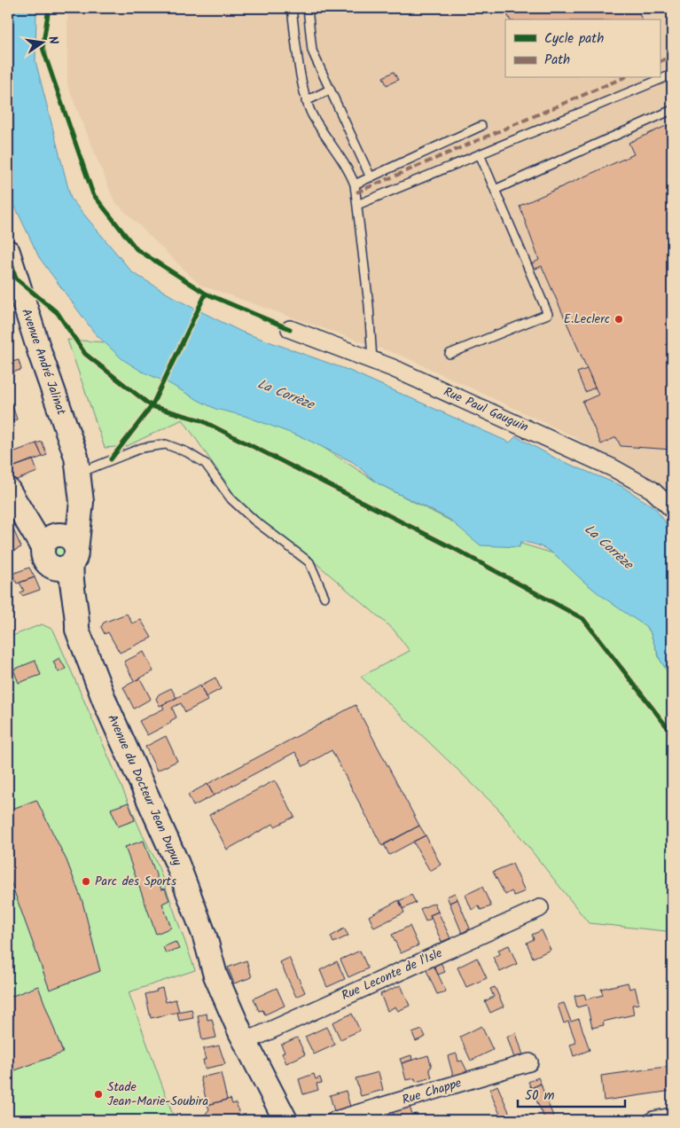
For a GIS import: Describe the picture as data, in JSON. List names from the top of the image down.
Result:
{
  "streets": {
    "street": [
      "Avenue André Jalinat",
      "Rue Paul Gauguin",
      "Avenue du Docteur Jean Dupuy",
      "Rue Leconte de l'Isle",
      "Rue Chappe"
    ]
  },
  "crossings": [
    ["Avenue André Jalinat", "Avenue du Docteur Jean Dupuy"],
    ["Avenue du Docteur Jean Dupuy", "Rue Leconte de l'Isle"]
  ],
  "water": ["La Corrèze"],
  "places": ["E.Leclerc", "Parc des Sports", "Stade Jean-Marie-Soubira"],
  "legend": ["Cycle path", "Path"],
  "scale_bar": "50 m",
  "north": "right"
}
